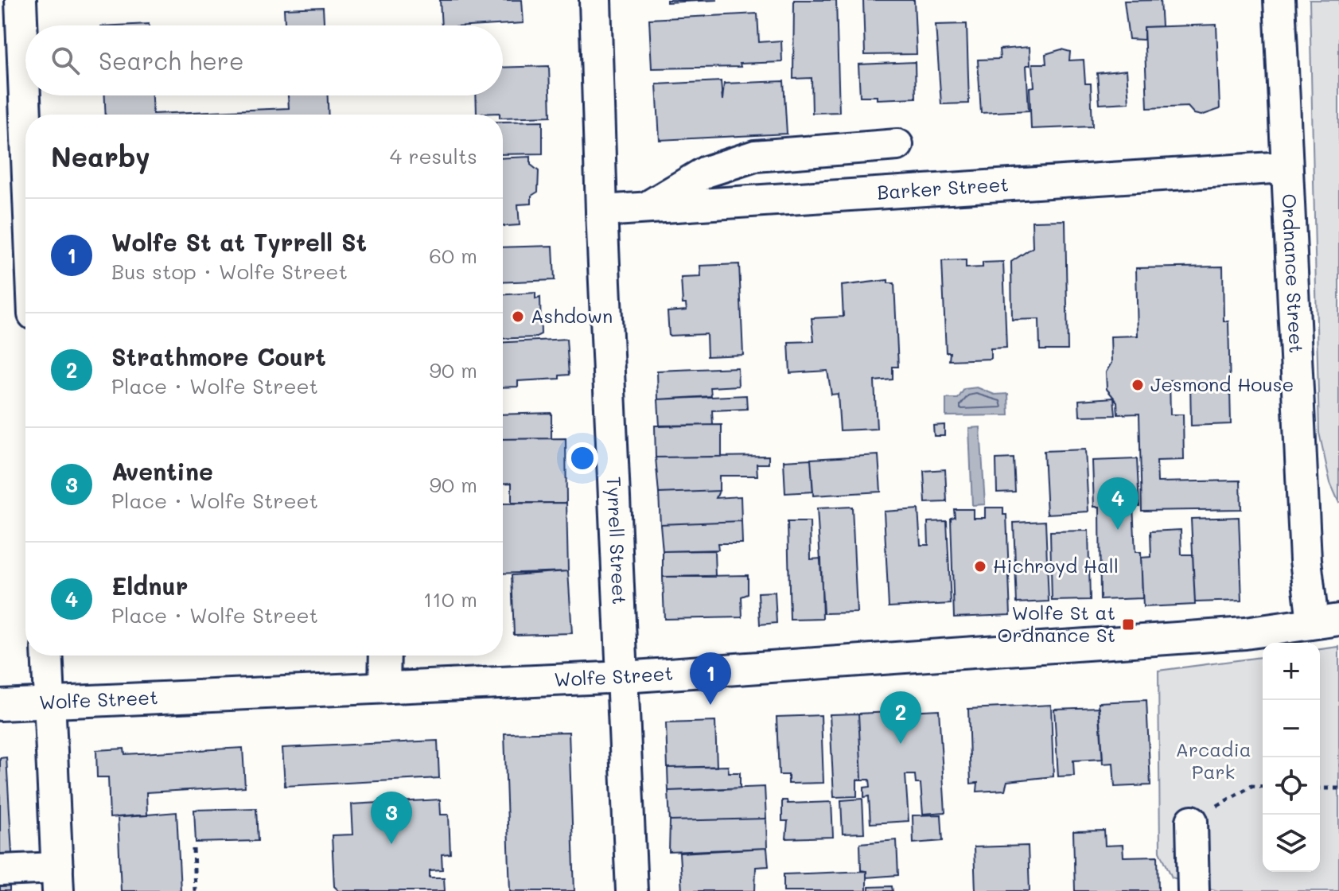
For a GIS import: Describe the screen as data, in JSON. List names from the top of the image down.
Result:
{
  "streets": {
    "street": [
      "Barker Street",
      "Ordnance Street",
      "Tyrrell Street",
      "Wolfe Street"
    ]
  },
  "crossings": [
    ["Barker Street", "Ordnance Street"],
    ["Barker Street", "Tyrrell Street"],
    ["Ordnance Street", "Wolfe Street"],
    ["Tyrrell Street", "Wolfe Street"]
  ],
  "parks": ["Arcadia Park"],
  "places": {
    "other": ["Ashdown", "Jesmond House", "Hichroyd Hall"],
    "transit": ["Wolfe St at Ordnance St"]
  },
  "page": {
    "search": "Search here",
    "heading": ["Nearby", "4 results"],
    "list": [
      {
        "mark": "1",
        "name": "Wolfe St at Tyrrell St",
        "note": "Bus stop · Wolfe Street",
        "value": "60 m"
      },
      {
        "mark": "2",
        "name": "Strathmore Court",
        "note": "Place · Wolfe Street",
        "value": "90 m"
      },
      {
        "mark": "3",
        "name": "Aventine",
        "note": "Place · Wolfe Street",
        "value": "90 m"
      },
      {
        "mark": "4",
        "name": "Eldnur",
        "note": "Place · Wolfe Street",
        "value": "110 m"
      }
    ],
    "pins": [
      "4",
      "1",
      "2",
      "3"
    ],
    "map_buttons": ["+", "−"]
  }
}
